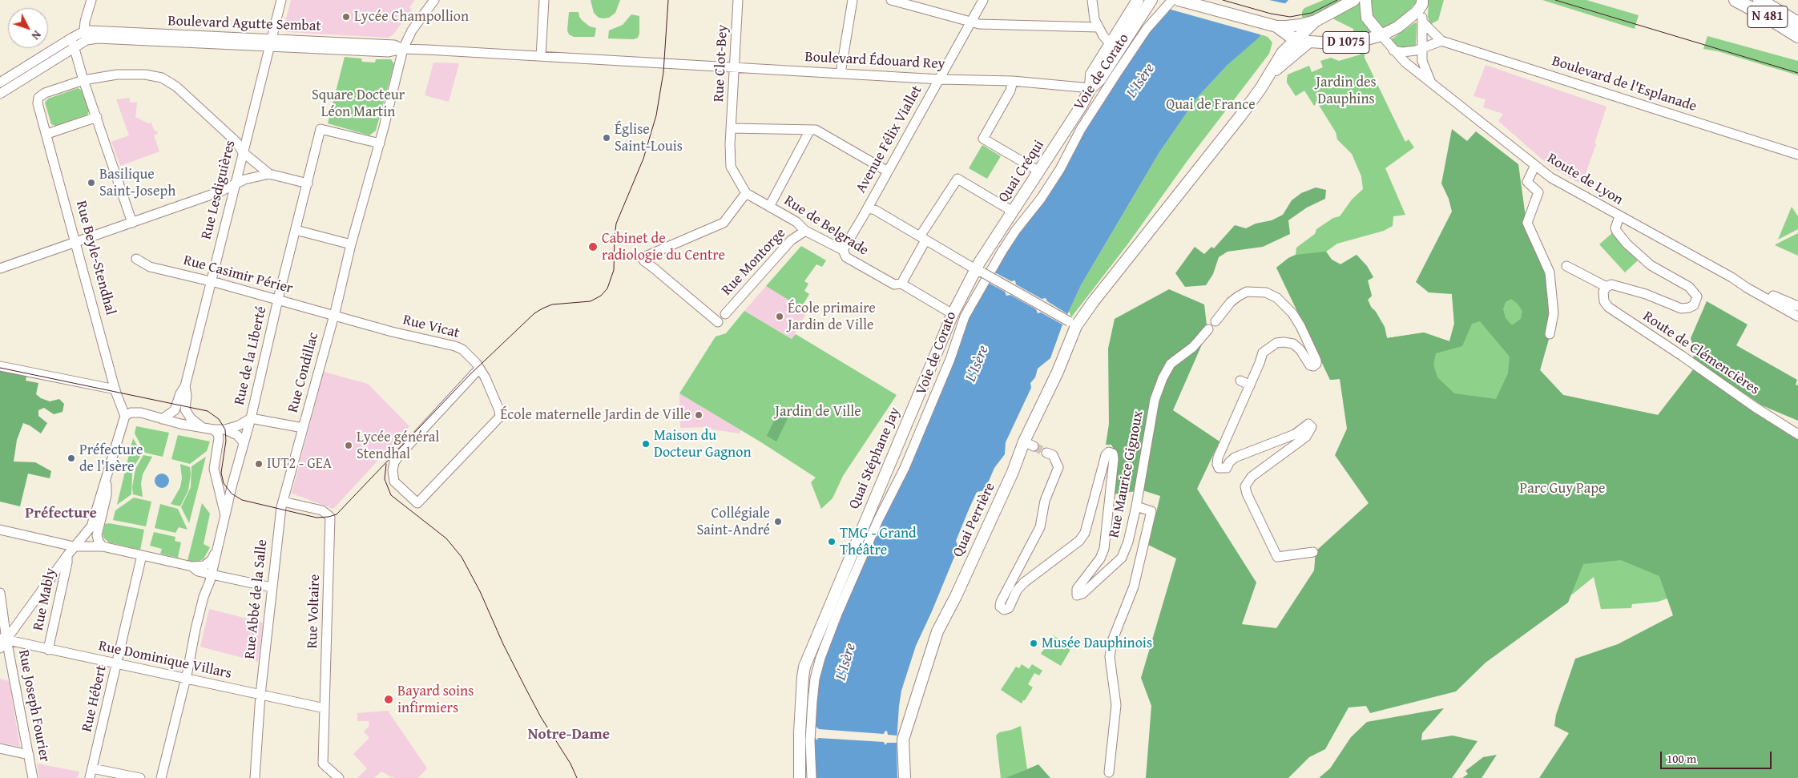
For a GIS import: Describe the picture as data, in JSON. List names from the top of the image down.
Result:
{
  "streets": {
    "highway": ["N 481"],
    "main road": [
      "D 1075",
      "Quai Créqui",
      "Quai Stéphane Jay",
      "Quai Perrière"
    ],
    "street": [
      "Boulevard Agutte Sembat",
      "Boulevard Édouard Rey",
      "Rue Clot-Bey",
      "Voie de Corato",
      "Boulevard de l'Esplanade",
      "Avenue Félix Viallet",
      "Route de Lyon",
      "Rue Lesdiguières",
      "Rue de Belgrade",
      "Rue Beyle-Stendhal",
      "Rue Montorge",
      "Rue Casimir Périer",
      "Rue Vicat",
      "Route de Clémencières",
      "Rue de la Liberté",
      "Rue Condillac",
      "Rue Maurice Gignoux",
      "Rue Mably",
      "Rue Abbé de la Salle",
      "Rue Voltaire",
      "Rue Dominique Villars",
      "Rue Hébert",
      "Rue Joseph Fourier"
    ]
  },
  "crossings": [
    ["Boulevard Agutte Sembat", "Boulevard Édouard Rey"],
    ["Boulevard Agutte Sembat", "Rue Lesdiguières"],
    ["D 1075", "Route de Lyon"],
    ["Boulevard Édouard Rey", "Rue Clot-Bey"],
    ["Boulevard Édouard Rey", "Avenue Félix Viallet"],
    ["Boulevard Édouard Rey", "Quai Créqui"],
    ["Rue Clot-Bey", "Rue de Belgrade"],
    ["Avenue Félix Viallet", "Rue de Belgrade"],
    ["Quai Créqui", "Quai Stéphane Jay"],
    ["Route de Lyon", "Route de Clémencières"],
    ["Rue Lesdiguières", "Rue Casimir Périer"],
    ["Rue de Belgrade", "Rue Montorge"],
    ["Rue de Belgrade", "Quai Stéphane Jay"],
    ["Rue Casimir Périer", "Rue Vicat"],
    ["Rue Casimir Périer", "Rue de la Liberté"],
    ["Rue Casimir Périer", "Rue Condillac"],
    ["Rue de la Liberté", "Rue Condillac"],
    ["Rue de la Liberté", "Rue Dominique Villars"],
    ["Rue Condillac", "Rue Abbé de la Salle"],
    ["Rue Condillac", "Rue Voltaire"],
    ["Rue Mably", "Rue Dominique Villars"],
    ["Rue Abbé de la Salle", "Rue Voltaire"],
    ["Rue Abbé de la Salle", "Rue Dominique Villars"],
    ["Rue Voltaire", "Rue Dominique Villars"],
    ["Rue Dominique Villars", "Rue Hébert"],
    ["Rue Dominique Villars", "Rue Joseph Fourier"]
  ],
  "districts": ["Préfecture", "Notre-Dame"],
  "water": ["L'Isère"],
  "parks": [
    "Jardin des Dauphins",
    "Square Docteur Léon Martin",
    "Quai de France",
    "Jardin de Ville",
    "Parc Guy Pape"
  ],
  "places": [
    "Lycée Champollion",
    "Église Saint-Louis",
    "Basilique Saint-Joseph",
    "Cabinet de radiologie du Centre",
    "École primaire Jardin de Ville",
    "École maternelle Jardin de Ville",
    "Maison du Docteur Gagnon",
    "Lycée général Stendhal",
    "Préfecture de l'Isère",
    "IUT2 - GEA",
    "Collégiale Saint-André",
    "TMG - Grand Théâtre",
    "Musée Dauphinois",
    "Bayard soins infirmiers"
  ],
  "scale_bar": "100 m",
  "north": "bottom right"
}
